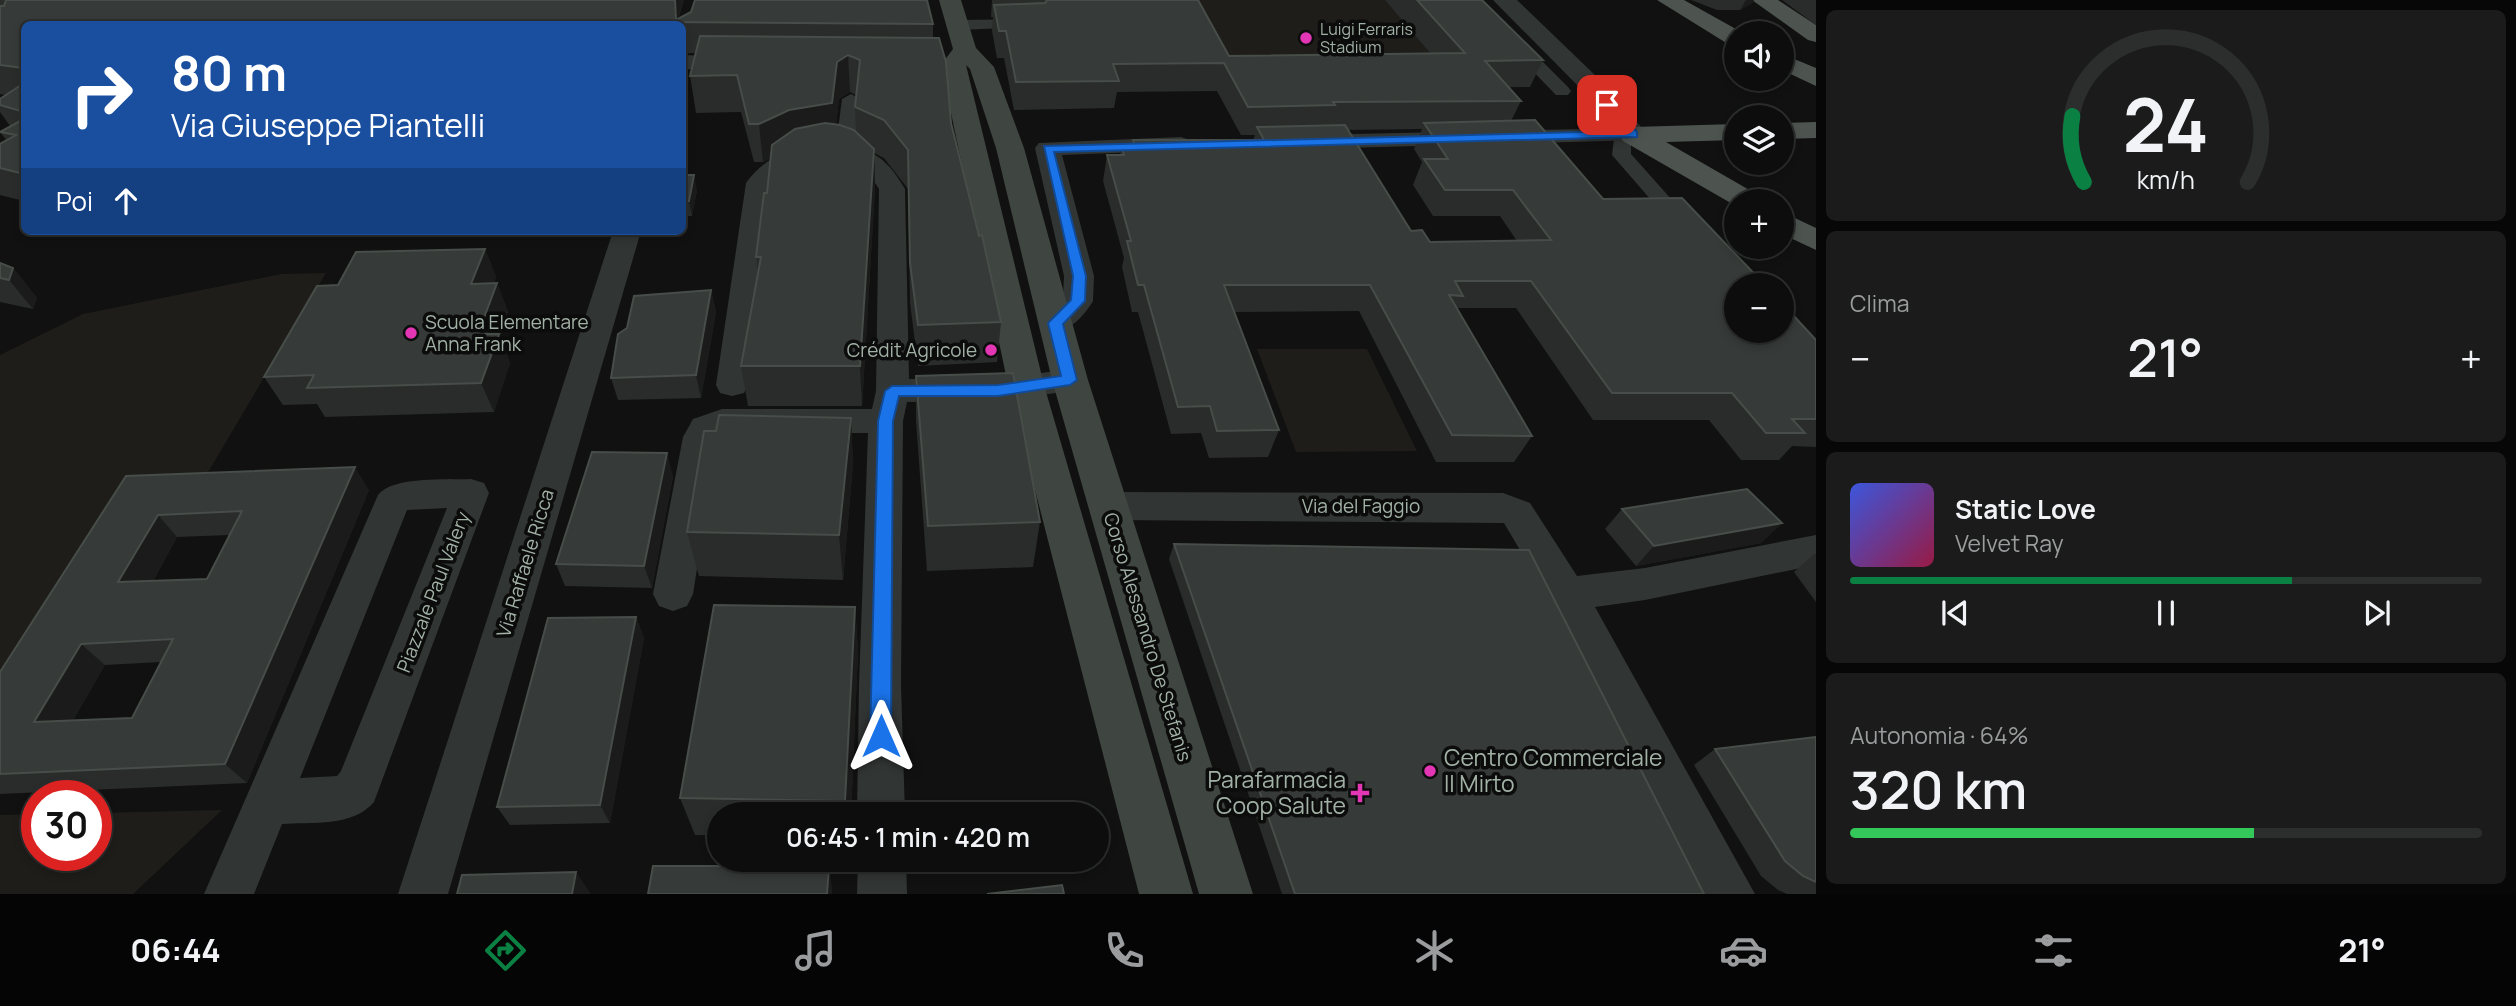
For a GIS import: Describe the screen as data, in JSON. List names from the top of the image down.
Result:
{
  "streets": {
    "main road": ["Corso Alessandro De Stefanis"],
    "street": ["Via del Faggio", "Via Raffaele Ricca", "Piazzale Paul Valery"]
  },
  "crossings": [
    ["Via del Faggio", "Corso Alessandro De Stefanis"]
  ],
  "places": {
    "other": [
      "Luigi Ferraris Stadium",
      "Scuola Elementare Anna Frank",
      "Crédit Agricole",
      "Centro Commerciale Il Mirto"
    ],
    "health": ["Parafarmacia Coop Salute"]
  },
  "page": {
    "map_buttons": ["+", "−"],
    "turn": ["80 m", "Via Giuseppe Piantelli"],
    "then": "Poi",
    "tile": [
      "Clima",
      ["Autonomia · 64%", "320 km"]
    ],
    "heat": ["−", "21°", "+"],
    "song": ["Static Love", "Velvet Ray"],
    "limit": "30",
    "trip": "06:45 · 1 min · 420 m",
    "tabs": ["06:44", "21°"],
    "gauge": ["24", "km/h"]
  }
}
